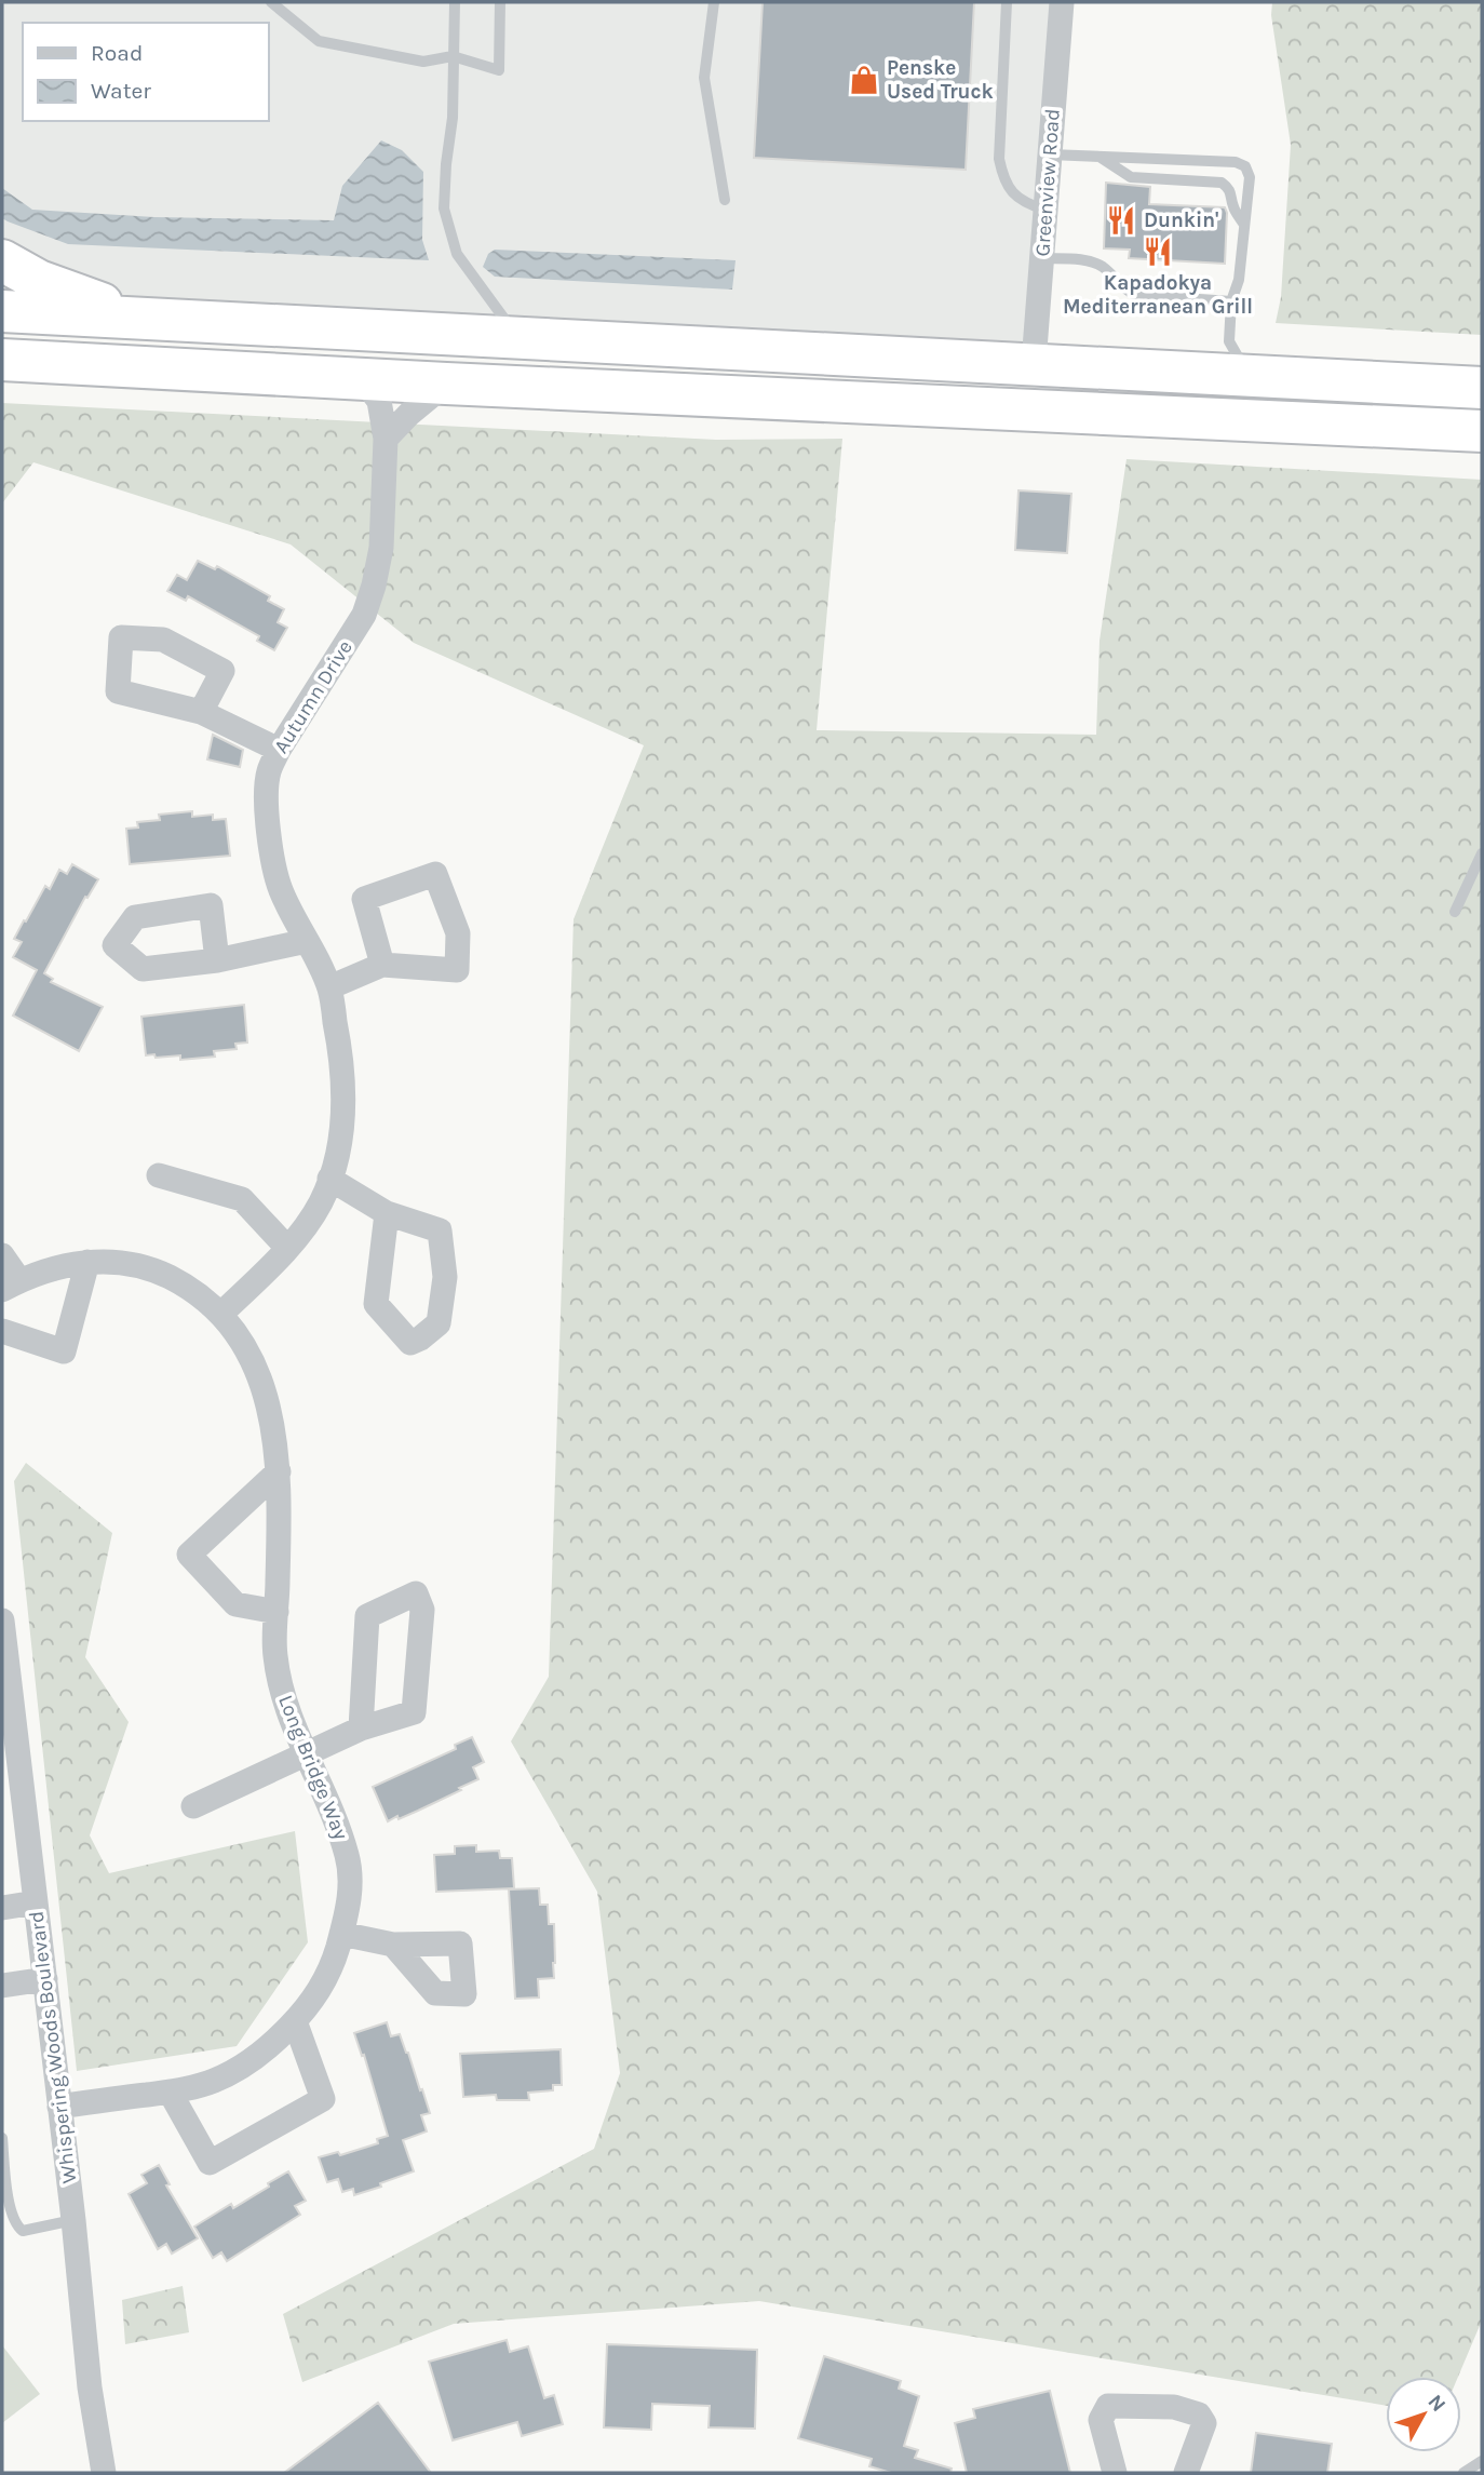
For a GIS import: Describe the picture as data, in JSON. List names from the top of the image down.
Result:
{
  "streets": {
    "street": [
      "Greenview Road",
      "Autumn Drive",
      "Long Bridge Way",
      "Whispering Woods Boulevard"
    ]
  },
  "crossings": [
    ["Autumn Drive", "Long Bridge Way"],
    ["Long Bridge Way", "Whispering Woods Boulevard"]
  ],
  "places": {
    "shop": ["Penske Used Truck"],
    "restaurant": ["Dunkin'", "Kapadokya Mediterranean Grill"]
  },
  "legend": ["Road", "Water"],
  "north": "top right"
}
